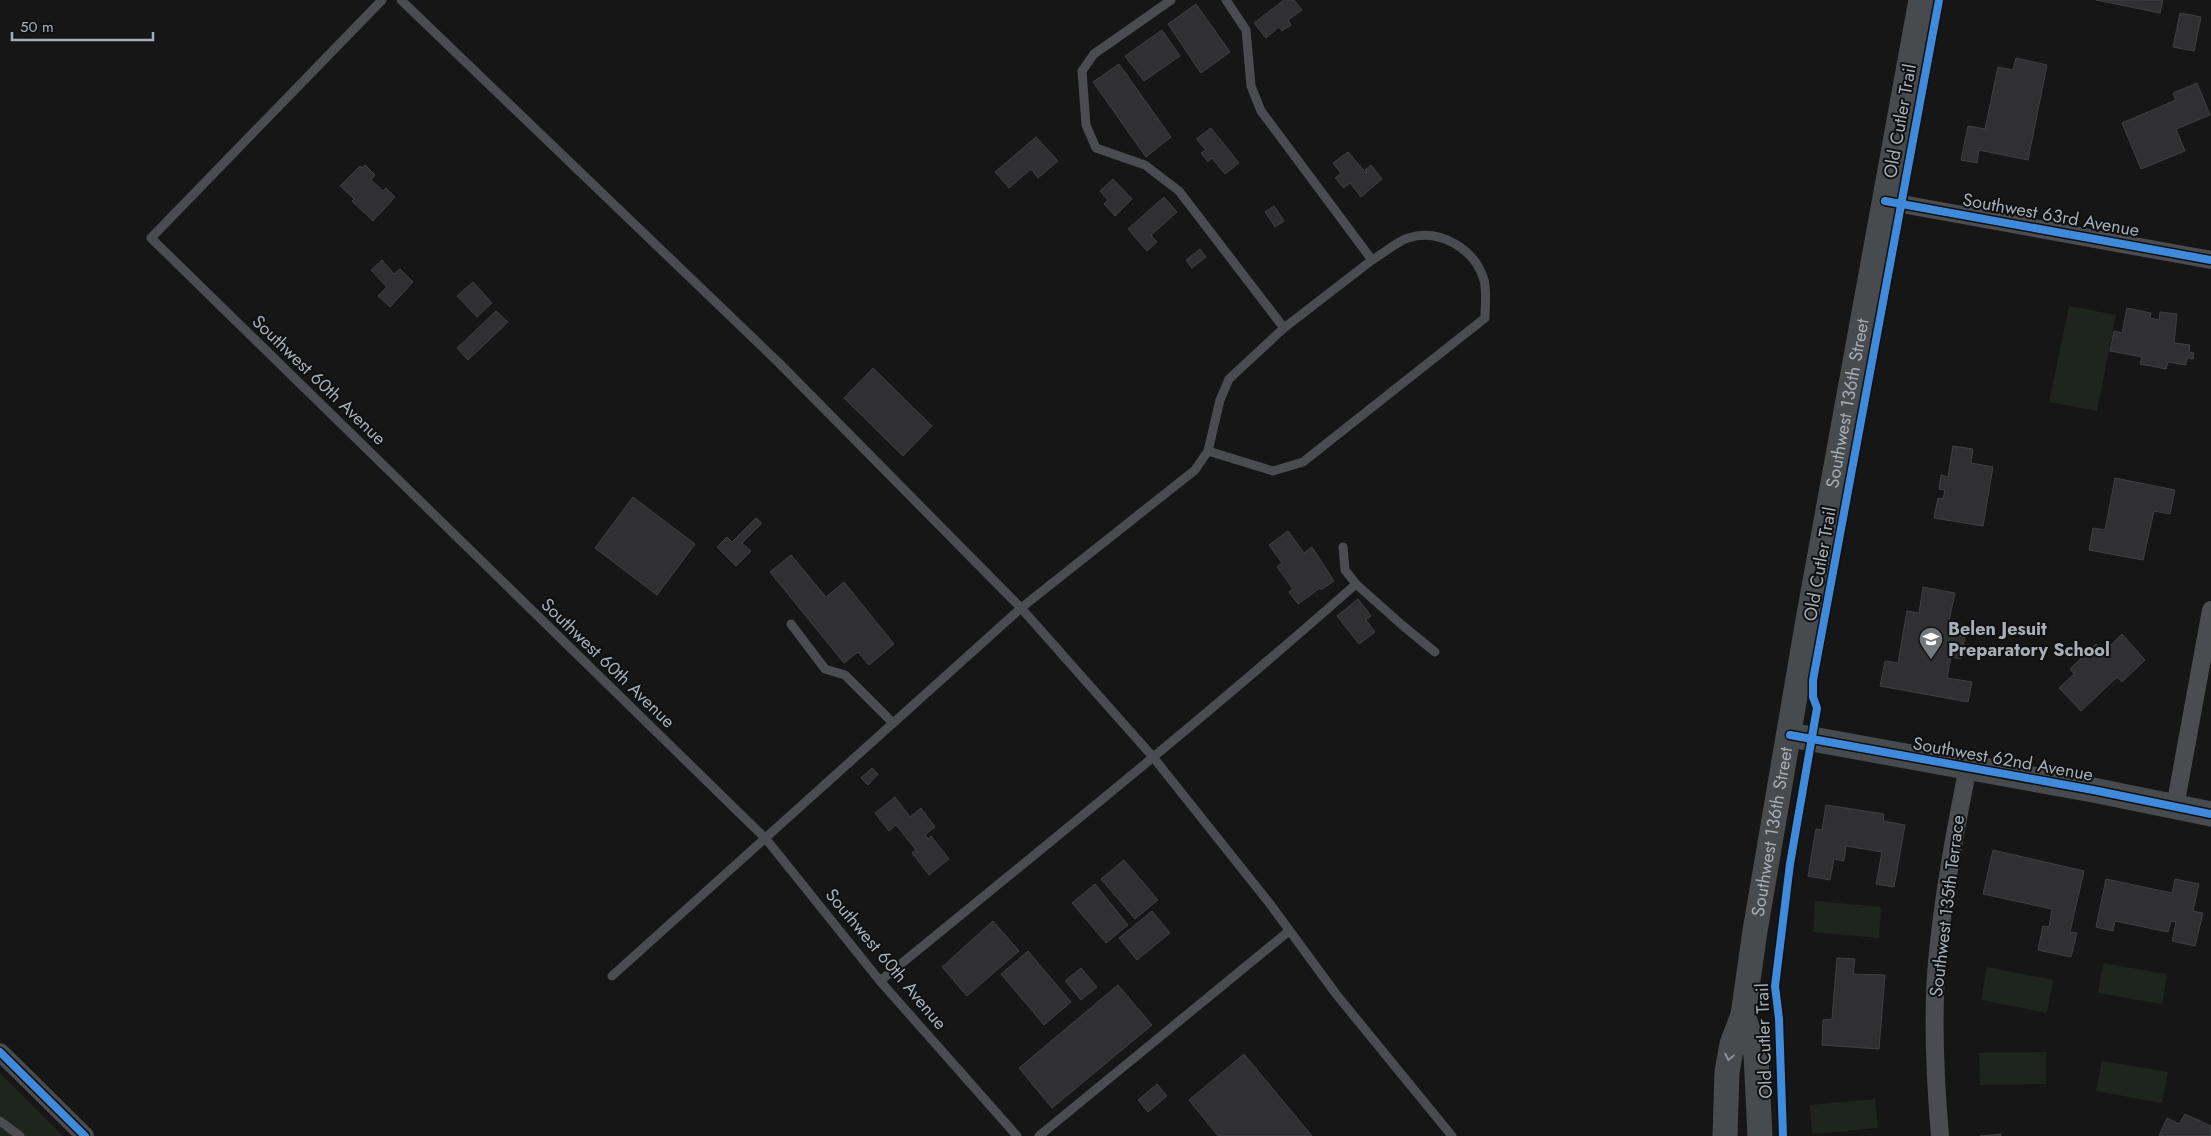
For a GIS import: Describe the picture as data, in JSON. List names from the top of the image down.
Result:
{
  "streets": {
    "main road": ["Southwest 136th Street", "Southwest 62nd Avenue"],
    "street": ["Southwest 63rd Avenue", "Southwest 135th Terrace"],
    "lane": ["Southwest 60th Avenue"],
    "cycle path": ["Old Cutler Trail"]
  },
  "crossings": [
    ["Southwest 63rd Avenue", "Southwest 136th Street"],
    ["Southwest 136th Street", "Southwest 62nd Avenue"],
    ["Southwest 62nd Avenue", "Southwest 135th Terrace"]
  ],
  "places": {
    "school or university": ["Belen Jesuit Preparatory School"]
  },
  "scale_bar": "50 m"
}
